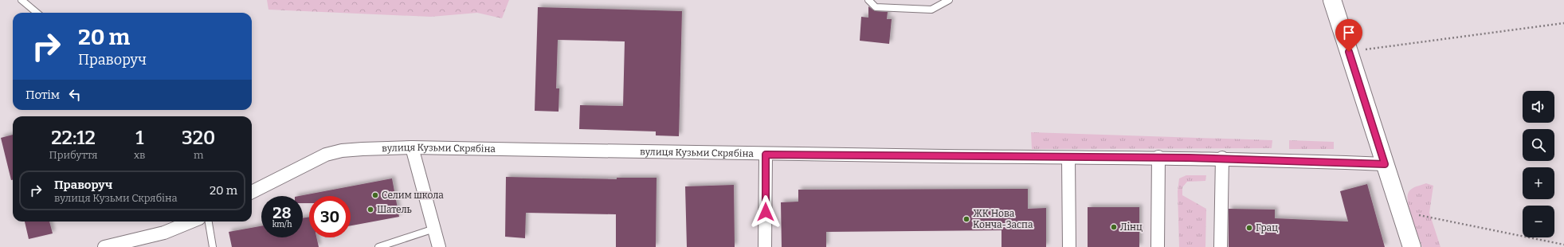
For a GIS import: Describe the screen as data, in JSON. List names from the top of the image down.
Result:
{
  "streets": {
    "street": ["вулиця Кузьми Скрябіна"]
  },
  "places": [
    "Селим школа",
    "Шатель",
    "ЖК Нова Конча-Заспа",
    "Лінц",
    "Грац"
  ],
  "page": {
    "turn": ["20 m", "Праворуч"],
    "then": "Потім",
    "map_buttons": ["+", "−"],
    "eta": [
      "22:12",
      "Прибуття",
      "1",
      "хв",
      "320",
      "m"
    ],
    "list": [
      {
        "name": "Праворуч",
        "note": "вулиця Кузьми Скрябіна",
        "value": "20 m"
      }
    ],
    "speed": "28 km/h",
    "limit": "30"
  }
}
